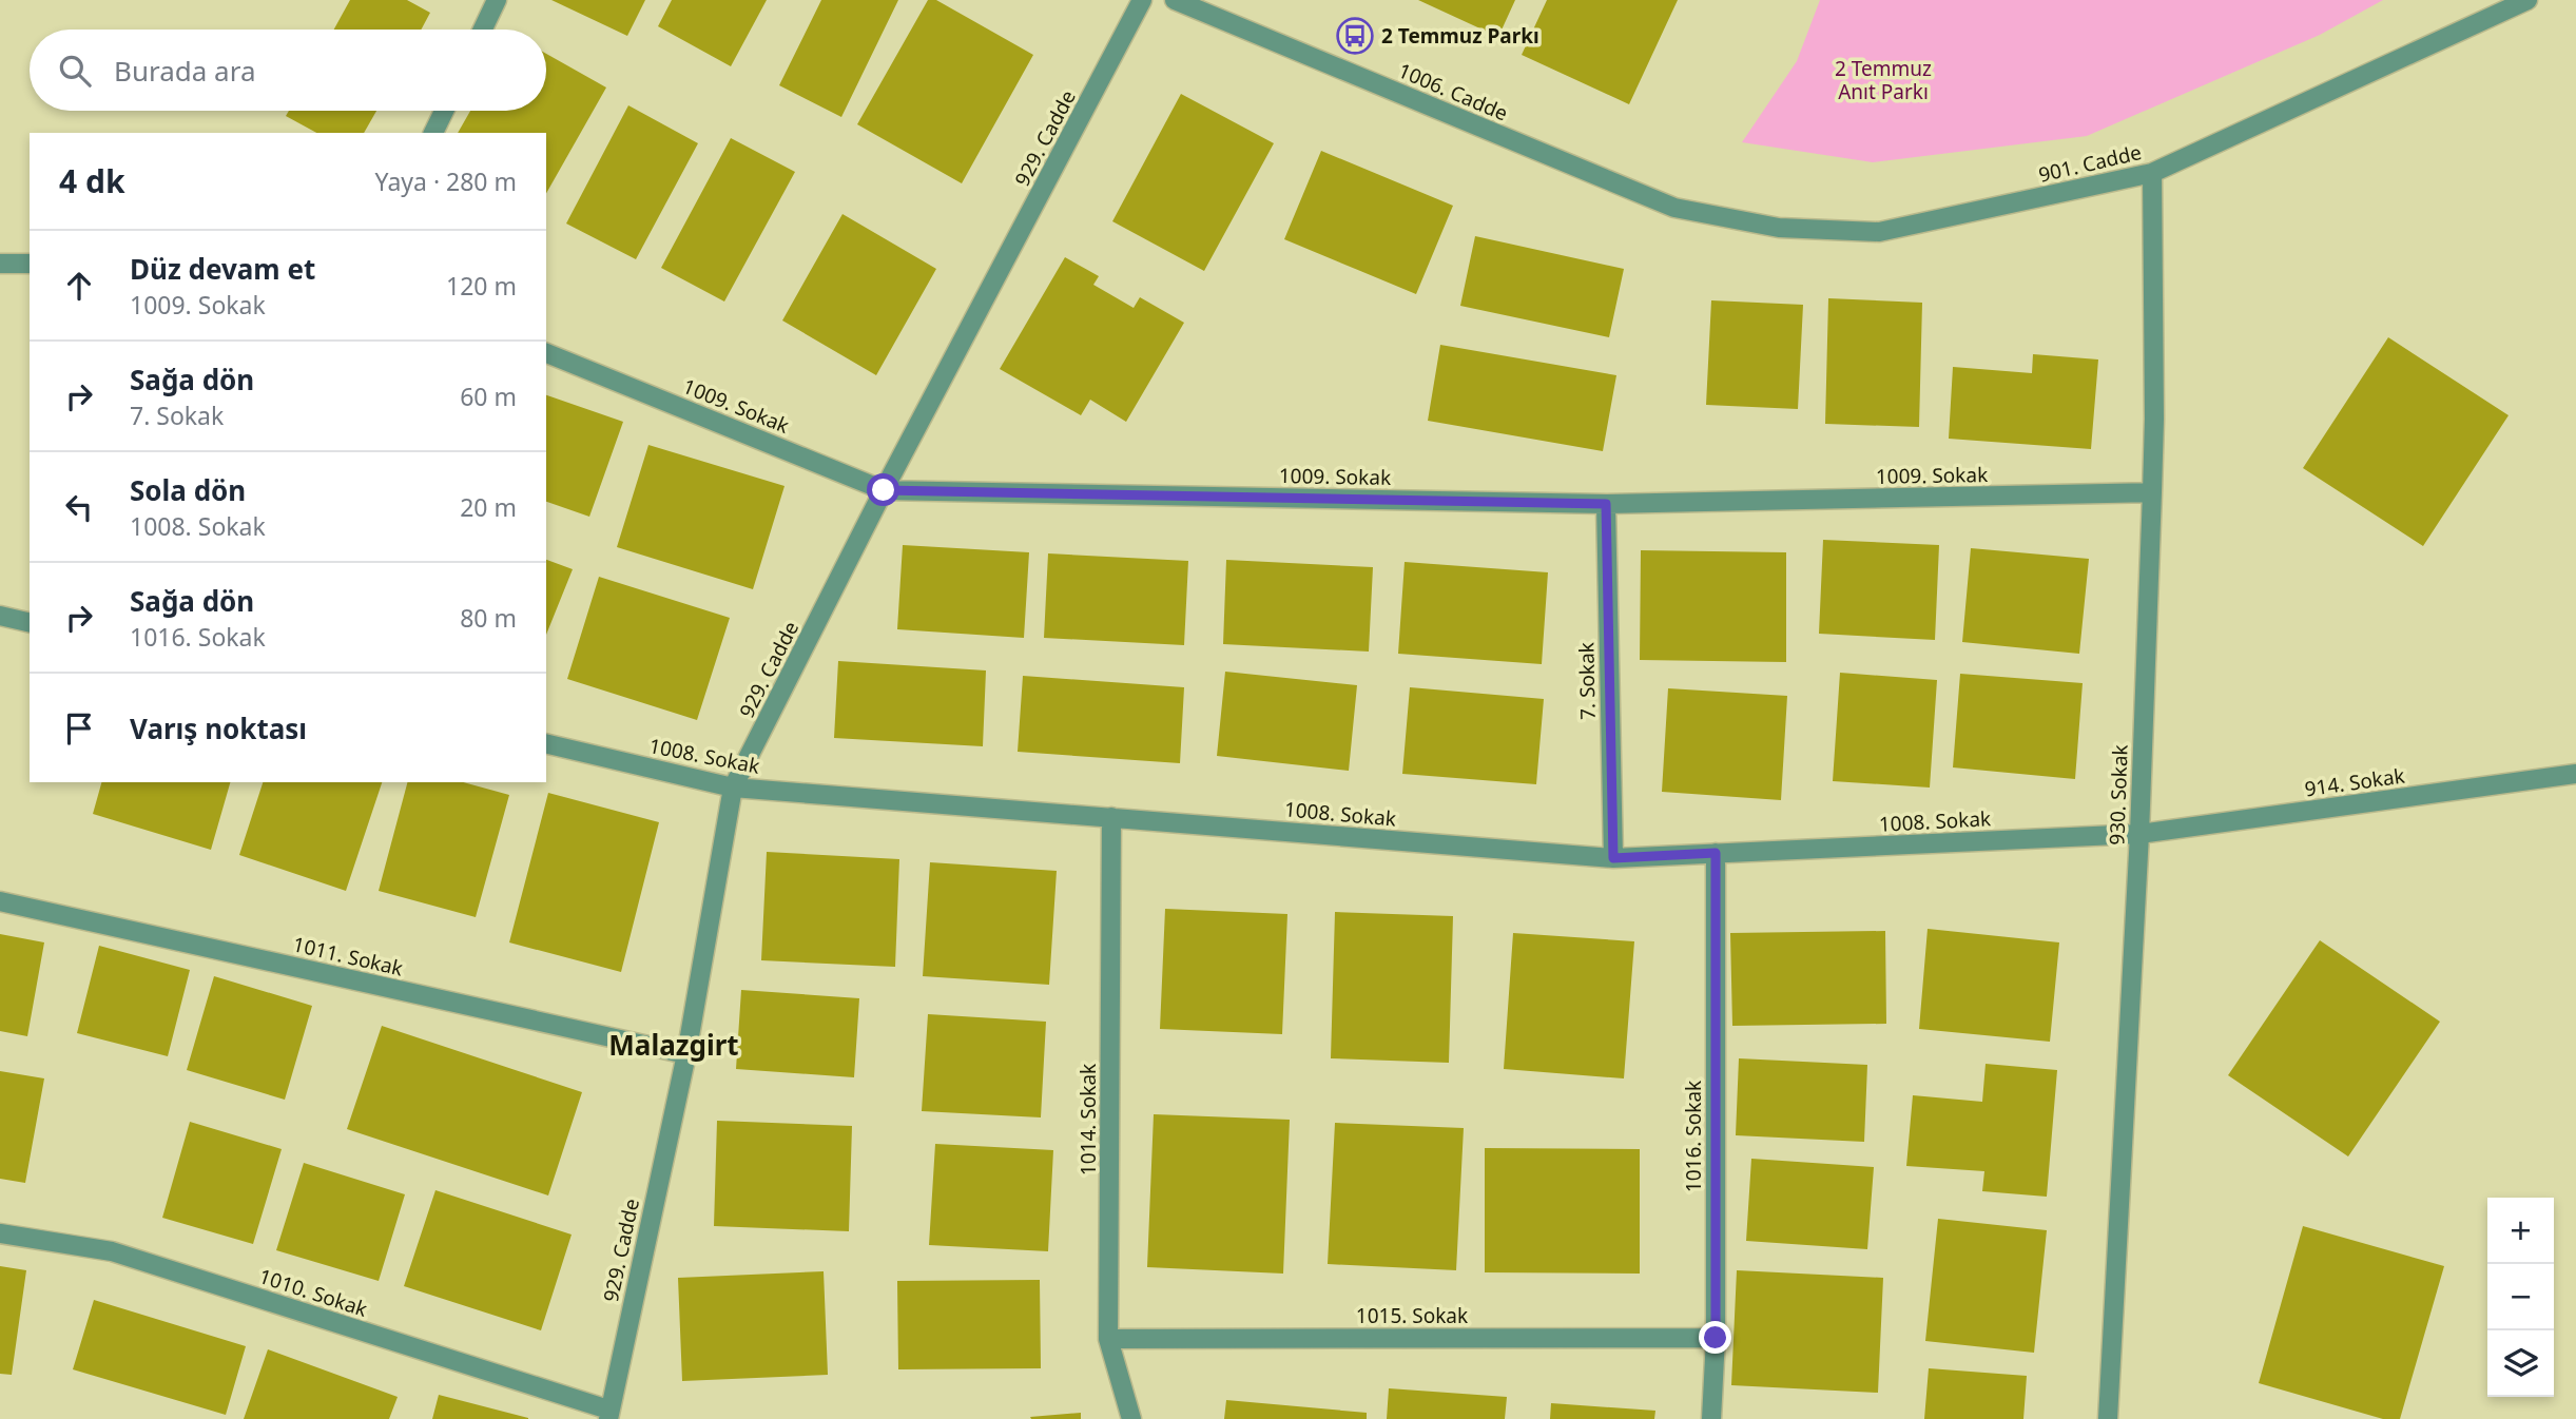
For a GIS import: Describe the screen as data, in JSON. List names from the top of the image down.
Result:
{
  "streets": {
    "street": [
      "1006. Cadde",
      "929. Cadde",
      "901. Cadde",
      "1009. Sokak",
      "7. Sokak",
      "1008. Sokak",
      "914. Sokak",
      "930. Sokak",
      "1011. Sokak",
      "1014. Sokak",
      "1016. Sokak",
      "1010. Sokak",
      "1015. Sokak"
    ]
  },
  "crossings": [
    ["1006. Cadde", "901. Cadde"],
    ["929. Cadde", "1009. Sokak"],
    ["929. Cadde", "1008. Sokak"],
    ["929. Cadde", "1011. Sokak"],
    ["929. Cadde", "1010. Sokak"],
    ["901. Cadde", "930. Sokak"],
    ["1009. Sokak", "7. Sokak"],
    ["1009. Sokak", "930. Sokak"],
    ["7. Sokak", "1008. Sokak"],
    ["1008. Sokak", "914. Sokak"],
    ["1008. Sokak", "930. Sokak"],
    ["1008. Sokak", "1014. Sokak"],
    ["1008. Sokak", "1016. Sokak"],
    ["914. Sokak", "930. Sokak"],
    ["1014. Sokak", "1015. Sokak"],
    ["1016. Sokak", "1015. Sokak"]
  ],
  "districts": ["Malazgirt"],
  "parks": ["2 Temmuz Anıt Parkı"],
  "places": {
    "bus stop": ["2 Temmuz Parkı"]
  },
  "page": {
    "search": "Burada ara",
    "heading": ["4 dk", "Yaya · 280 m"],
    "list": [
      ["Düz devam et", "1009. Sokak", "120 m"],
      ["Sağa dön", "7. Sokak", "60 m"],
      ["Sola dön", "1008. Sokak", "20 m"],
      ["Sağa dön", "1016. Sokak", "80 m"],
      "Varış noktası"
    ],
    "map_buttons": ["+", "−"]
  }
}
